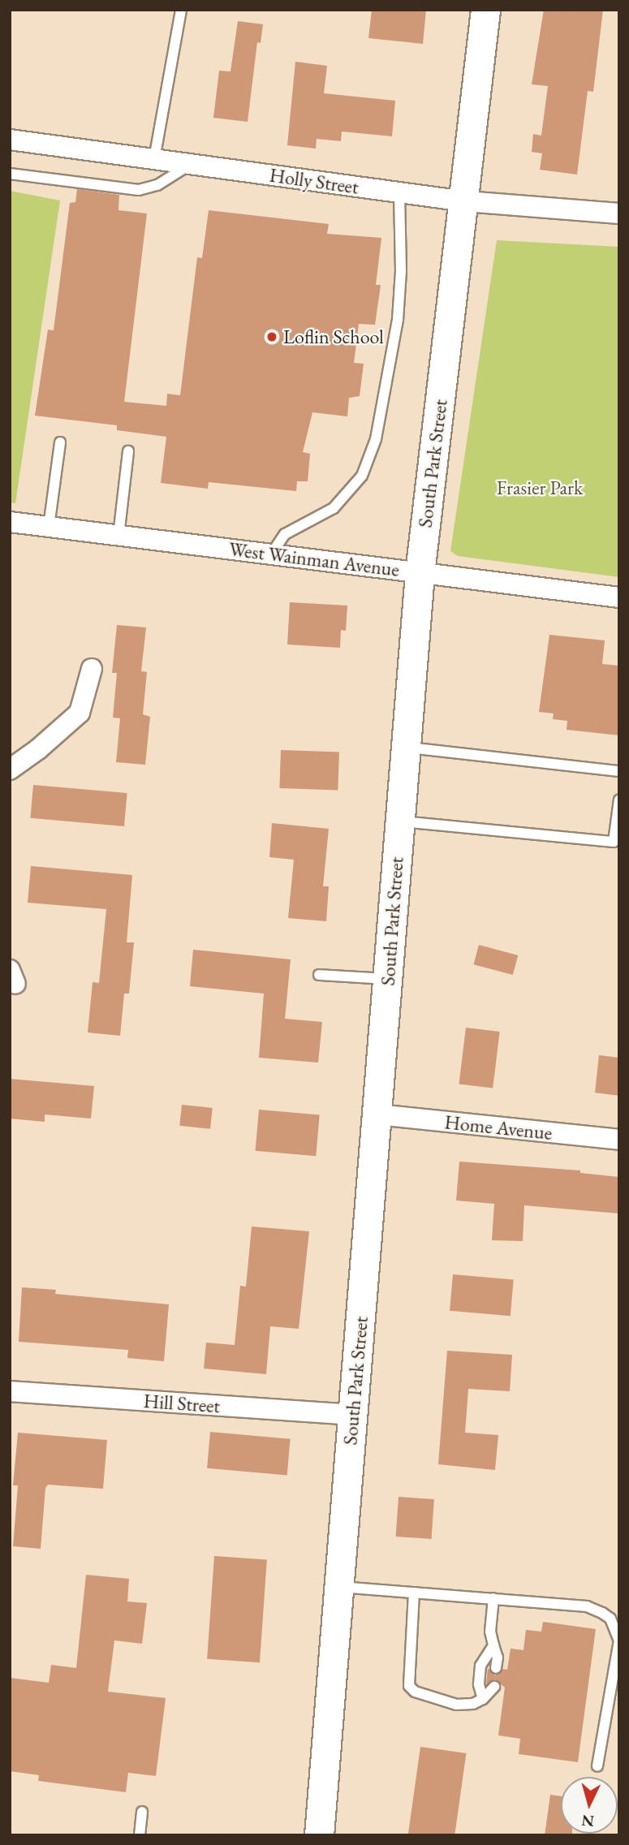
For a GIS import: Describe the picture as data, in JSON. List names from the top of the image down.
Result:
{
  "streets": {
    "main road": ["South Park Street"],
    "street": [
      "Holly Street",
      "West Wainman Avenue",
      "Home Avenue",
      "Hill Street"
    ]
  },
  "crossings": [
    ["Holly Street", "South Park Street"],
    ["South Park Street", "West Wainman Avenue"],
    ["South Park Street", "Home Avenue"],
    ["South Park Street", "Hill Street"]
  ],
  "parks": ["Frasier Park"],
  "places": ["Loflin School"],
  "north": "bottom"
}
